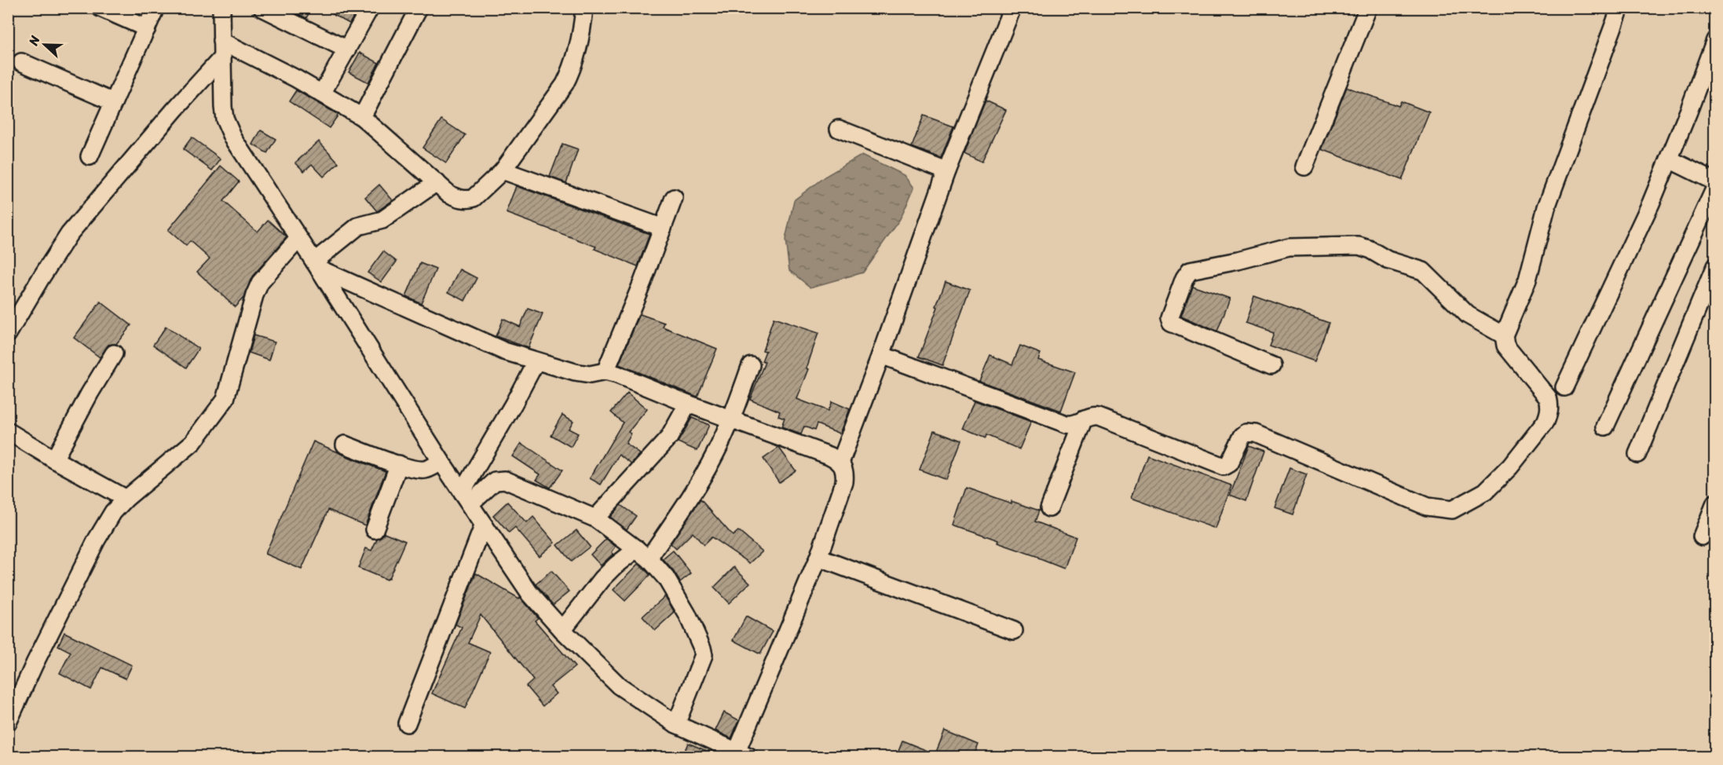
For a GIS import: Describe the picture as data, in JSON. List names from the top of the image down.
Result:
{
  "north": "left"
}
